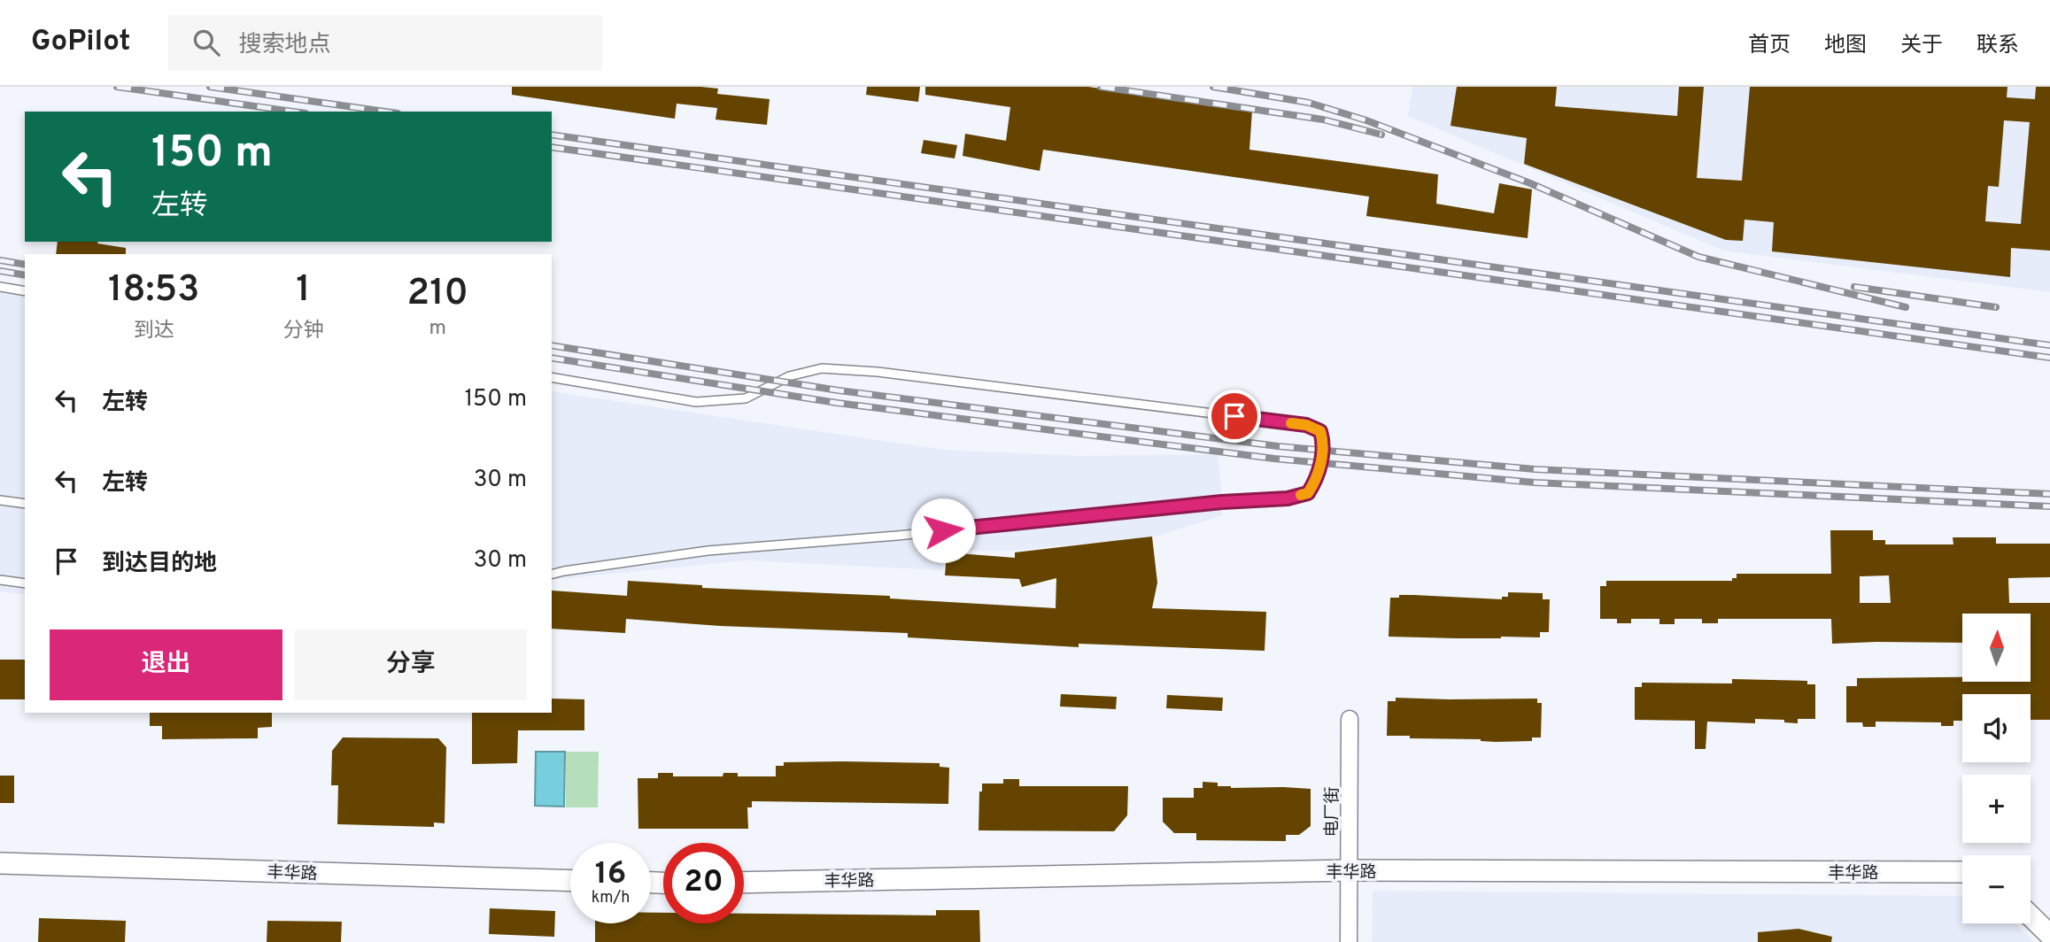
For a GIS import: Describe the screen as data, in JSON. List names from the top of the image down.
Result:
{
  "streets": {
    "street": ["电厂街", "丰华路"]
  },
  "crossings": [
    ["电厂街", "丰华路"]
  ],
  "north": "top",
  "page": {
    "header": "GoPilot",
    "search": "搜索地点",
    "nav": [
      "首页",
      "地图",
      "关于",
      "联系"
    ],
    "turn": ["150 m", "左转"],
    "eta": [
      "18:53",
      "到达",
      "1",
      "分钟",
      "210",
      "m"
    ],
    "list": [
      {
        "name": "左转",
        "value": "150 m"
      },
      {
        "name": "左转",
        "value": "30 m"
      },
      {
        "name": "到达目的地",
        "value": "30 m"
      }
    ],
    "map_buttons": ["+", "−"],
    "buttons": ["退出", "分享"],
    "speed": "16 km/h",
    "limit": "20"
  }
}
